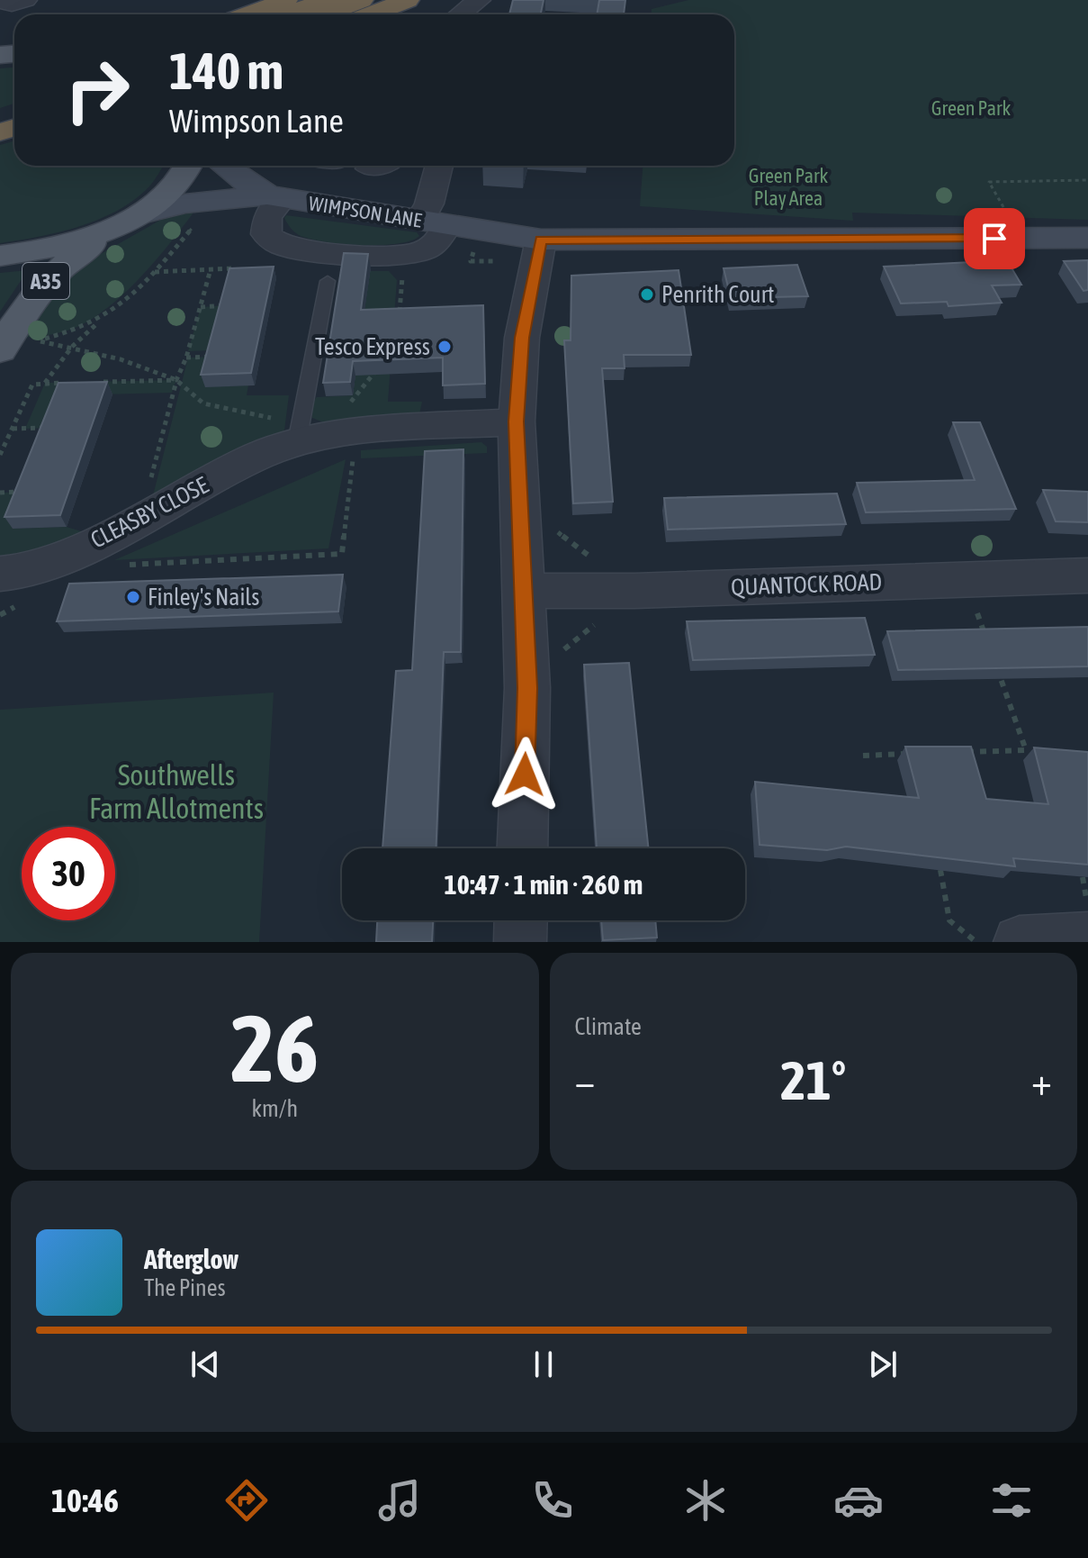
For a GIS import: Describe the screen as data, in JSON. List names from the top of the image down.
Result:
{
  "streets": {
    "main road": ["A35"],
    "street": ["WIMPSON LANE", "CLEASBY CLOSE", "QUANTOCK ROAD"]
  },
  "parks": ["Green Park", "Green Park Play Area", "Southwells Farm Allotments"],
  "places": ["Penrith Court", "Tesco Express", "Finley's Nails"],
  "page": {
    "turn": ["140 m", "Wimpson Lane"],
    "limit": "30",
    "trip": "10:47 · 1 min · 260 m",
    "tile": [
      ["26", "km/h"],
      "Climate"
    ],
    "heat": ["−", "21°", "+"],
    "song": ["Afterglow", "The Pines"],
    "tabs": "10:46"
  }
}
